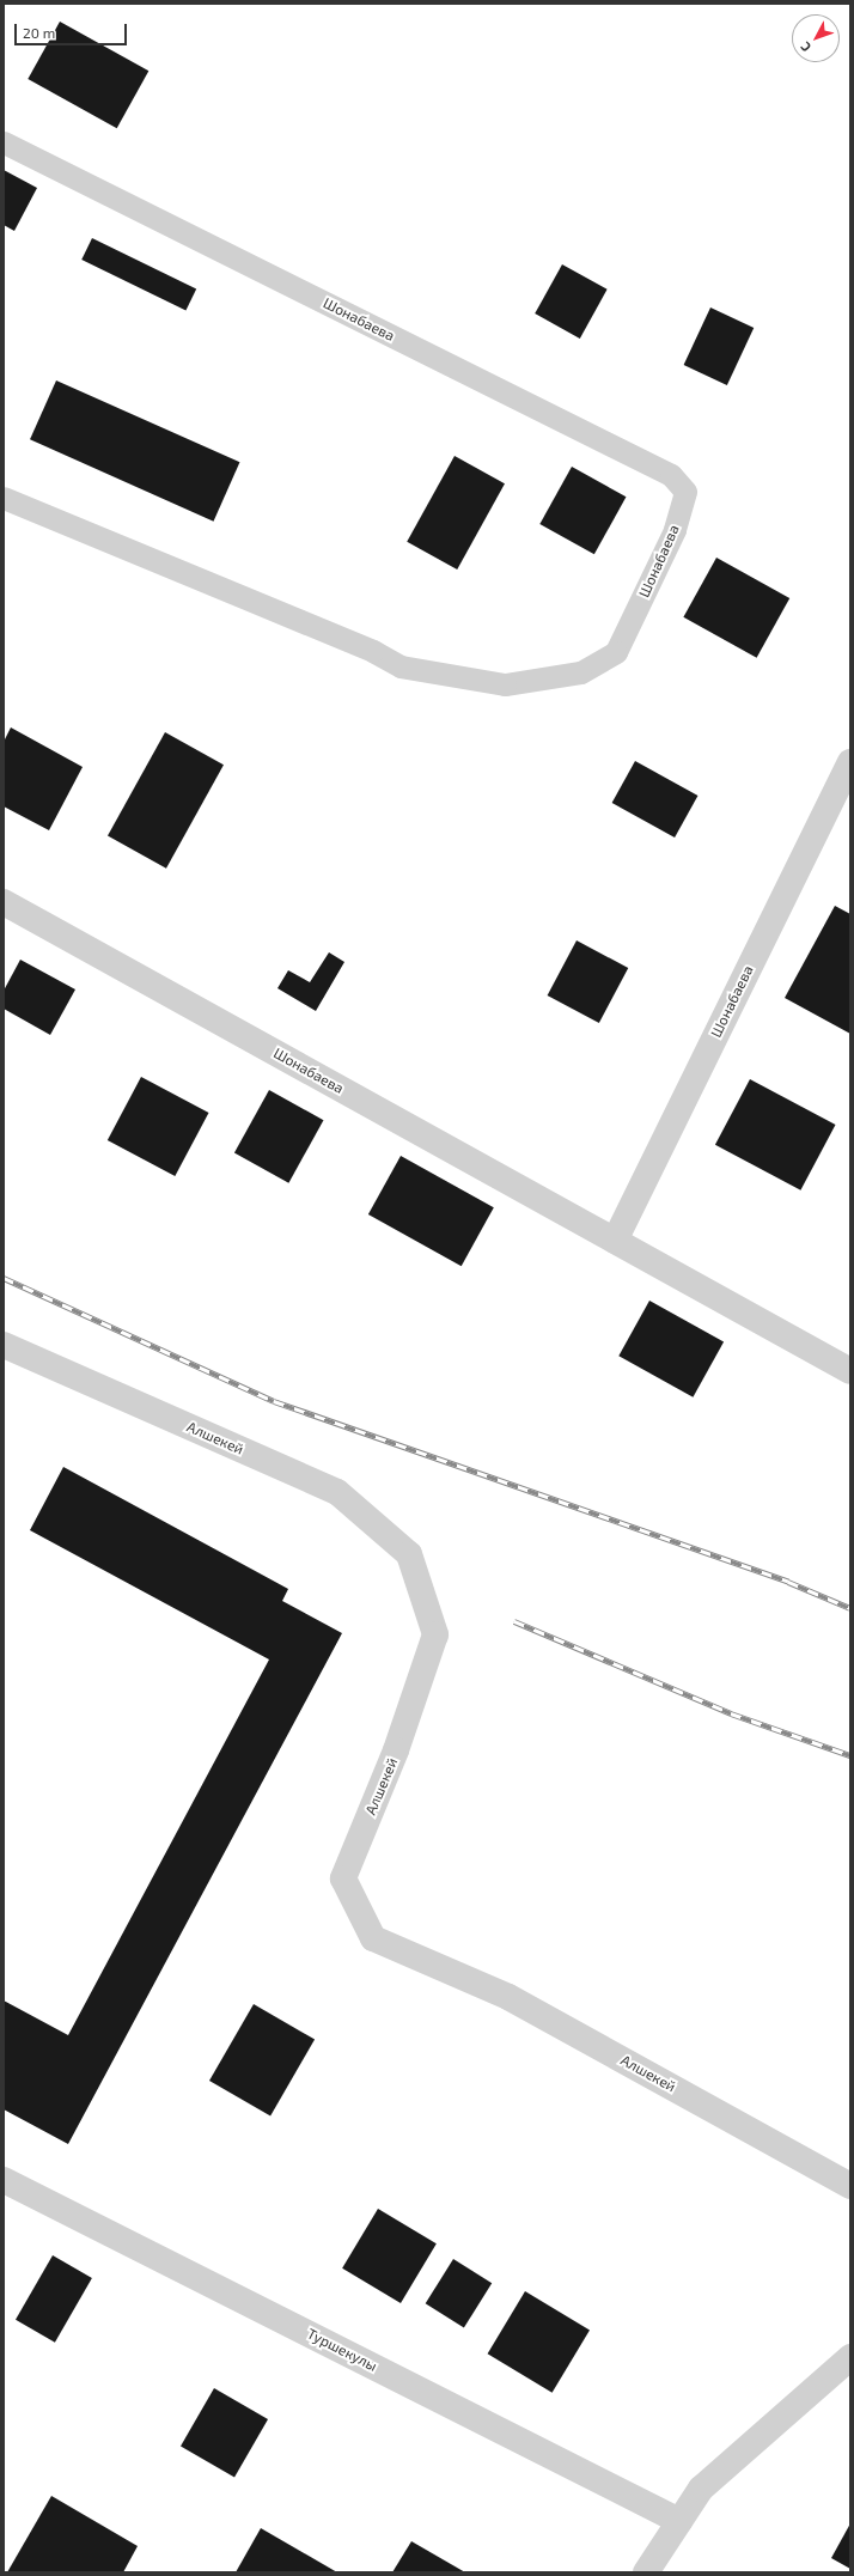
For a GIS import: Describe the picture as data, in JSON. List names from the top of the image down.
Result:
{
  "streets": {
    "street": ["Шонабаева", "Алшекей", "Туршекулы"]
  },
  "scale_bar": "20 m",
  "north": "bottom left"
}
